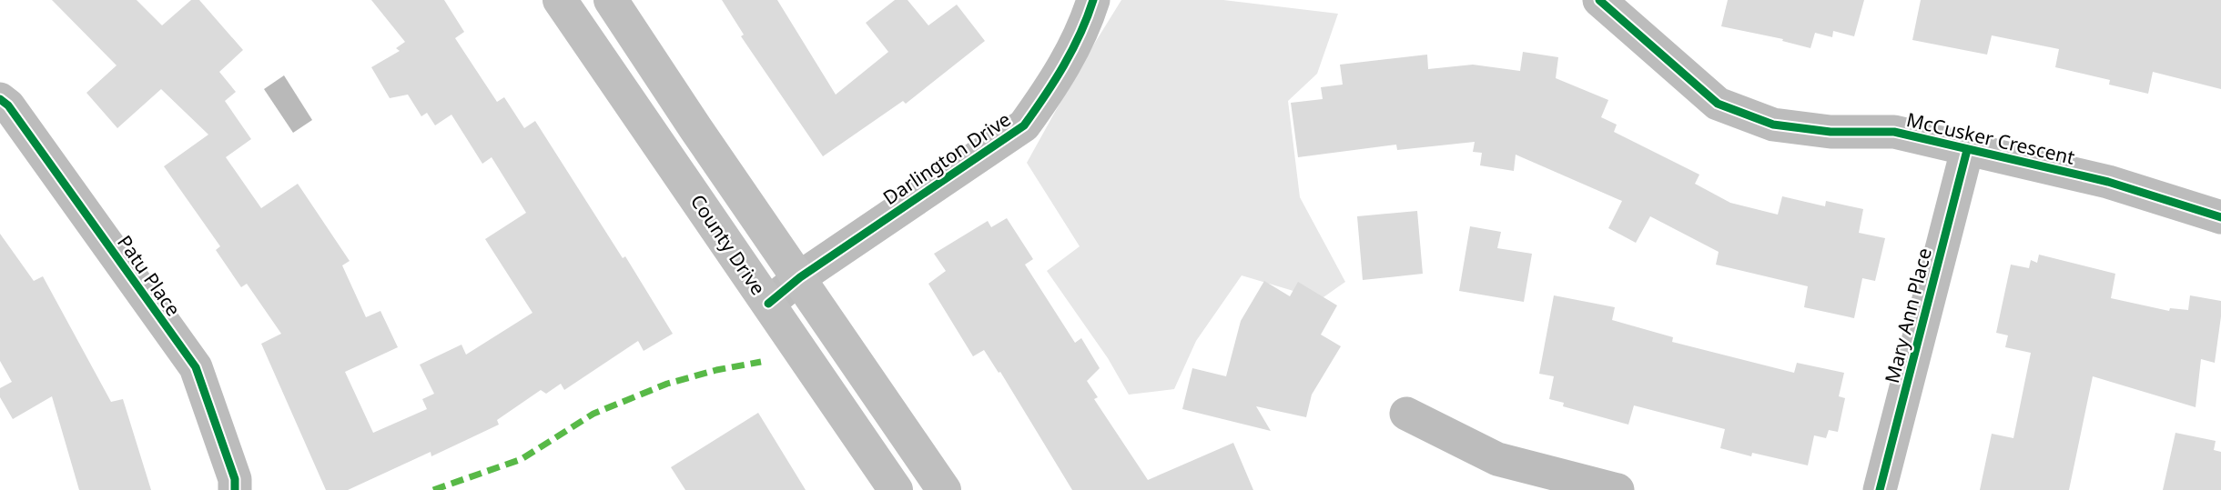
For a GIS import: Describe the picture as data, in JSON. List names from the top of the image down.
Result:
{
  "streets": {
    "main road": ["County Drive"],
    "street": [
      "McCusker Crescent",
      "Darlington Drive",
      "Patu Place",
      "Mary Ann Place"
    ]
  },
  "crossings": [
    ["McCusker Crescent", "Mary Ann Place"],
    ["Darlington Drive", "County Drive"]
  ]
}
